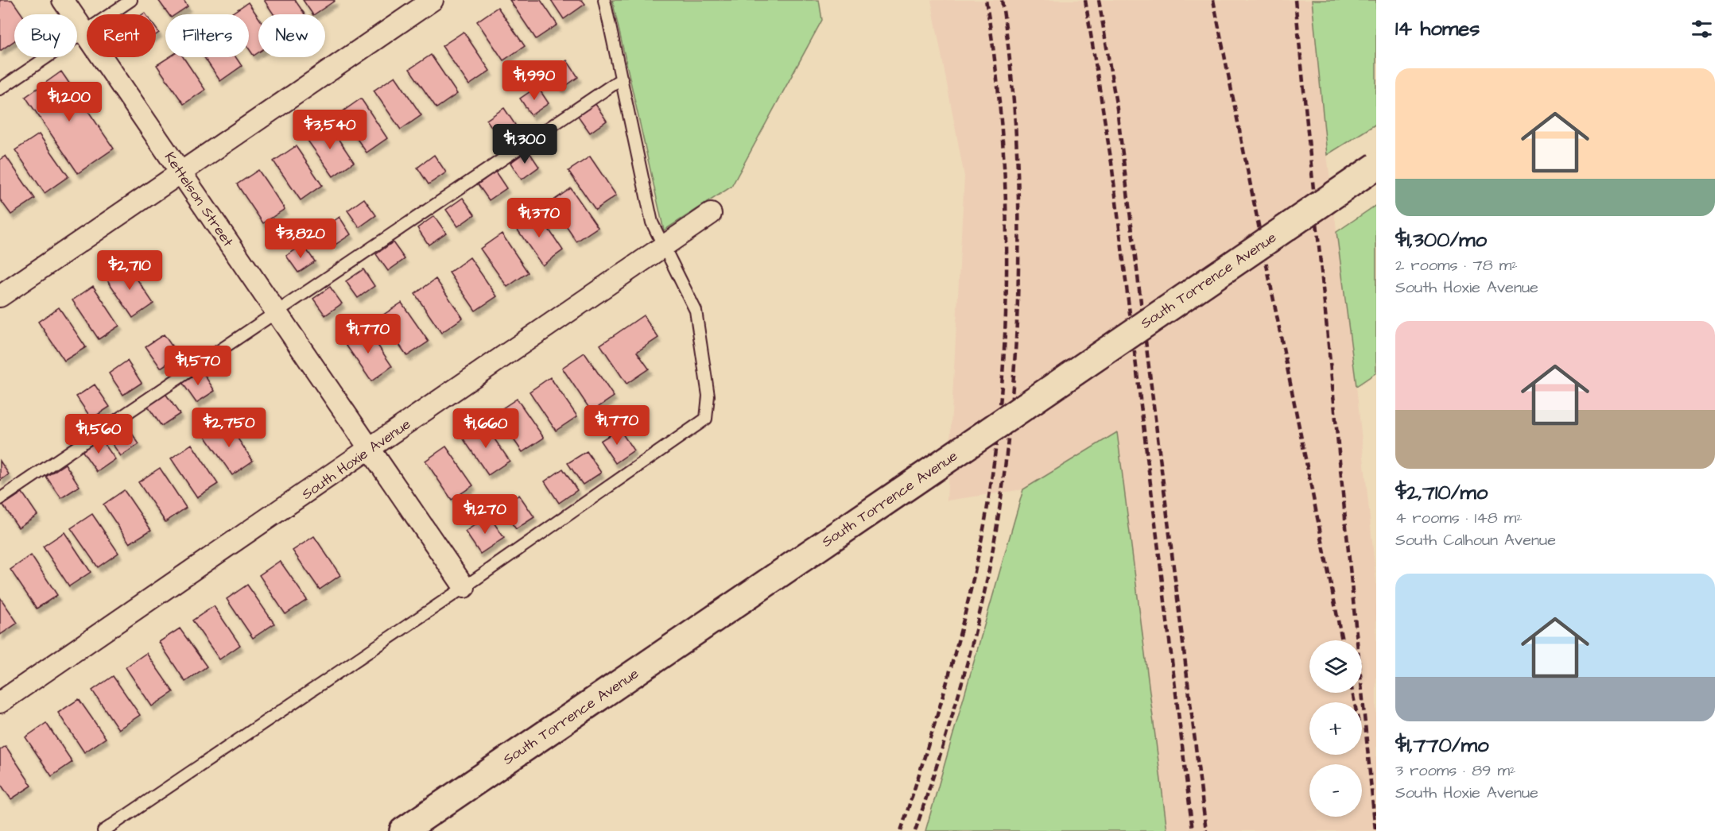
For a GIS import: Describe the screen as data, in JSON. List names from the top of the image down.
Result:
{
  "streets": {
    "main road": ["South Torrence Avenue"],
    "street": ["Kettelson Street", "South Hoxie Avenue"]
  },
  "crossings": [
    ["Kettelson Street", "South Hoxie Avenue"]
  ],
  "page": {
    "heading": "14 homes",
    "chip": [
      "Buy",
      "Rent",
      "Filters",
      "New"
    ],
    "list": [
      {
        "name": "$1,300/mo",
        "note": "2 rooms · 78 m² · South Hoxie Avenue"
      },
      {
        "name": "$2,710/mo",
        "note": "4 rooms · 148 m² · South Calhoun Avenue"
      },
      {
        "name": "$1,770/mo",
        "note": "3 rooms · 89 m² · South Hoxie Avenue"
      }
    ],
    "price": [
      "$1,990",
      "$1,200",
      "$3,540",
      "$1,300",
      "$1,370",
      "$3,820",
      "$2,710",
      "$1,770",
      "$1,570",
      "$1,770",
      "$2,750",
      "$1,660",
      "$1,560",
      "$1,270"
    ],
    "map_buttons": ["+", "−"]
  }
}
